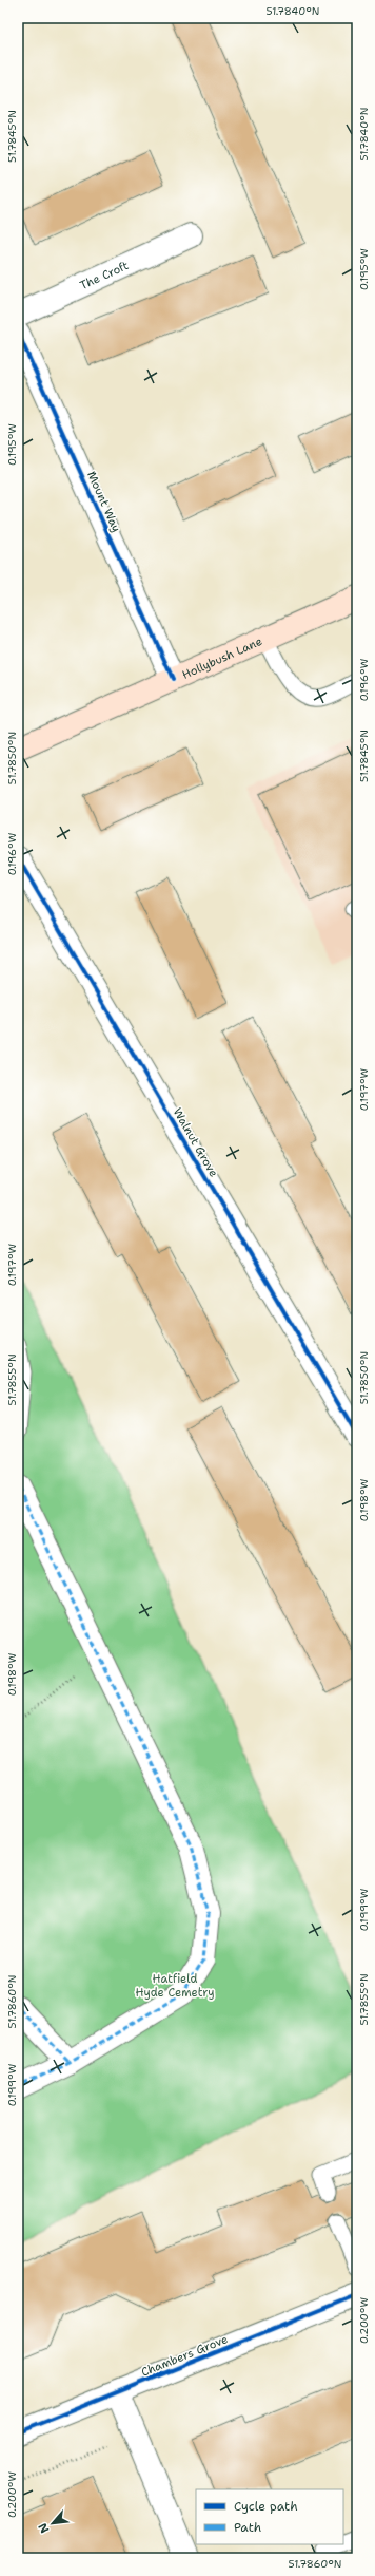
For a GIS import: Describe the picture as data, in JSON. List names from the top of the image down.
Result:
{
  "streets": {
    "street": [
      "The Croft",
      "Mount Way",
      "Hollybush Lane",
      "Walnut Grove",
      "Chambers Grove"
    ]
  },
  "crossings": [
    ["Mount Way", "Hollybush Lane"]
  ],
  "parks": ["Hatfield Hyde Cemetry"],
  "legend": ["Cycle path", "Path"],
  "north": "bottom left",
  "coordinates": [
    "51.7840°N",
    "51.7845°N",
    "0.195°W",
    "0.196°W",
    "51.7850°N",
    "0.197°W",
    "51.7855°N",
    "0.198°W",
    "0.199°W",
    "51.7860°N",
    "0.200°W"
  ]
}
